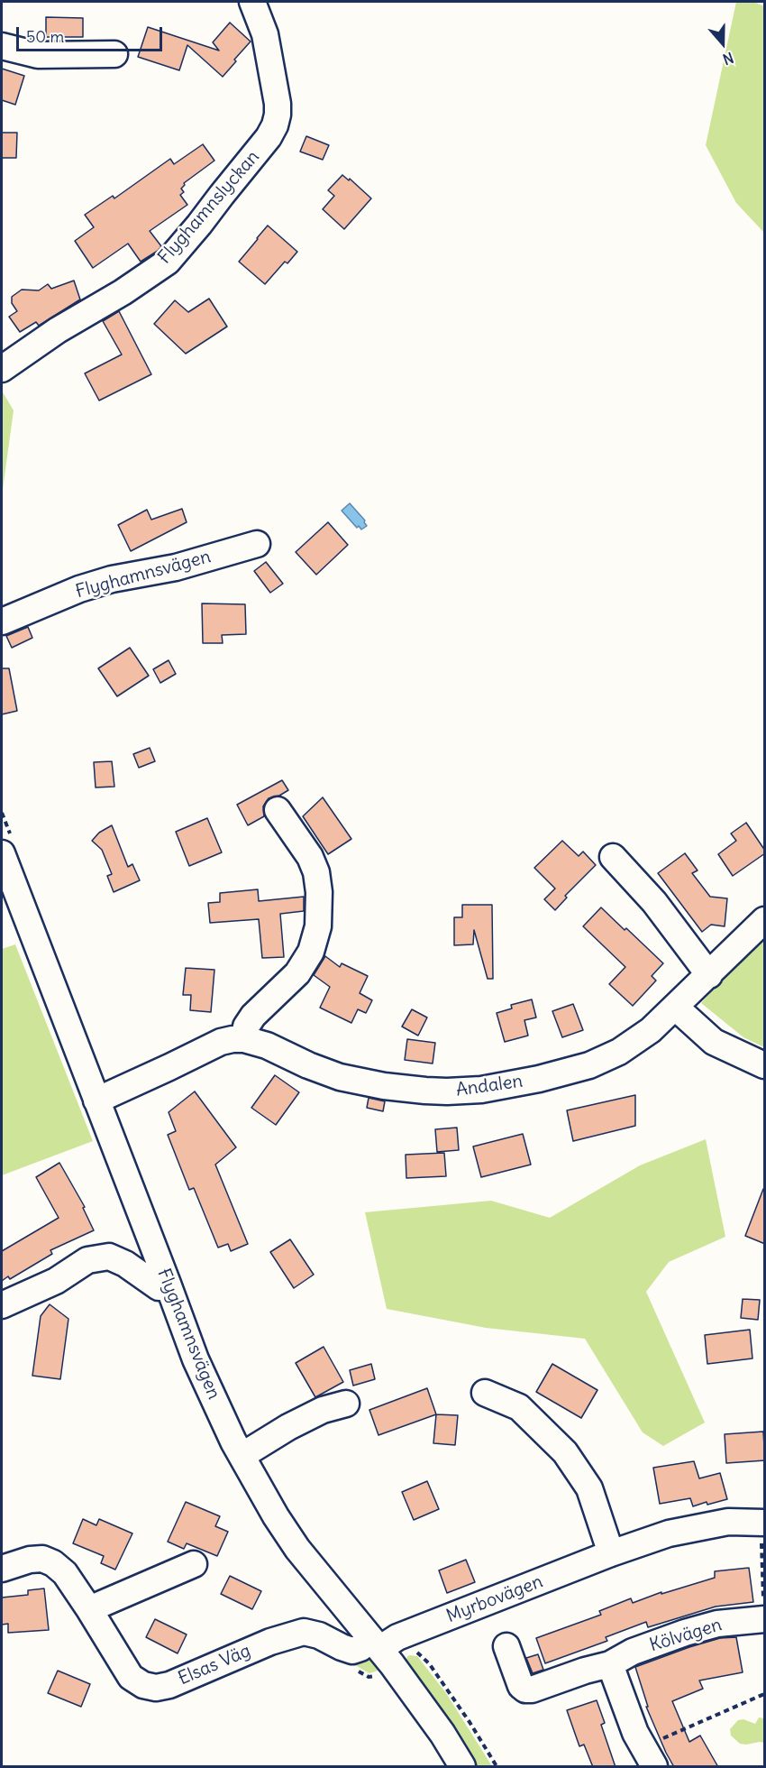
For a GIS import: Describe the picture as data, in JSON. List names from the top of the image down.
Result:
{
  "streets": {
    "street": [
      "Flyghamnslyckan",
      "Flyghamnsvägen",
      "Andalen",
      "Myrbovägen",
      "Kölvägen",
      "Elsas Väg"
    ]
  },
  "crossings": [
    ["Flyghamnsvägen", "Andalen"],
    ["Flyghamnsvägen", "Myrbovägen"],
    ["Flyghamnsvägen", "Elsas Väg"],
    ["Myrbovägen", "Elsas Väg"]
  ],
  "scale_bar": "50 m",
  "north": "bottom"
}
